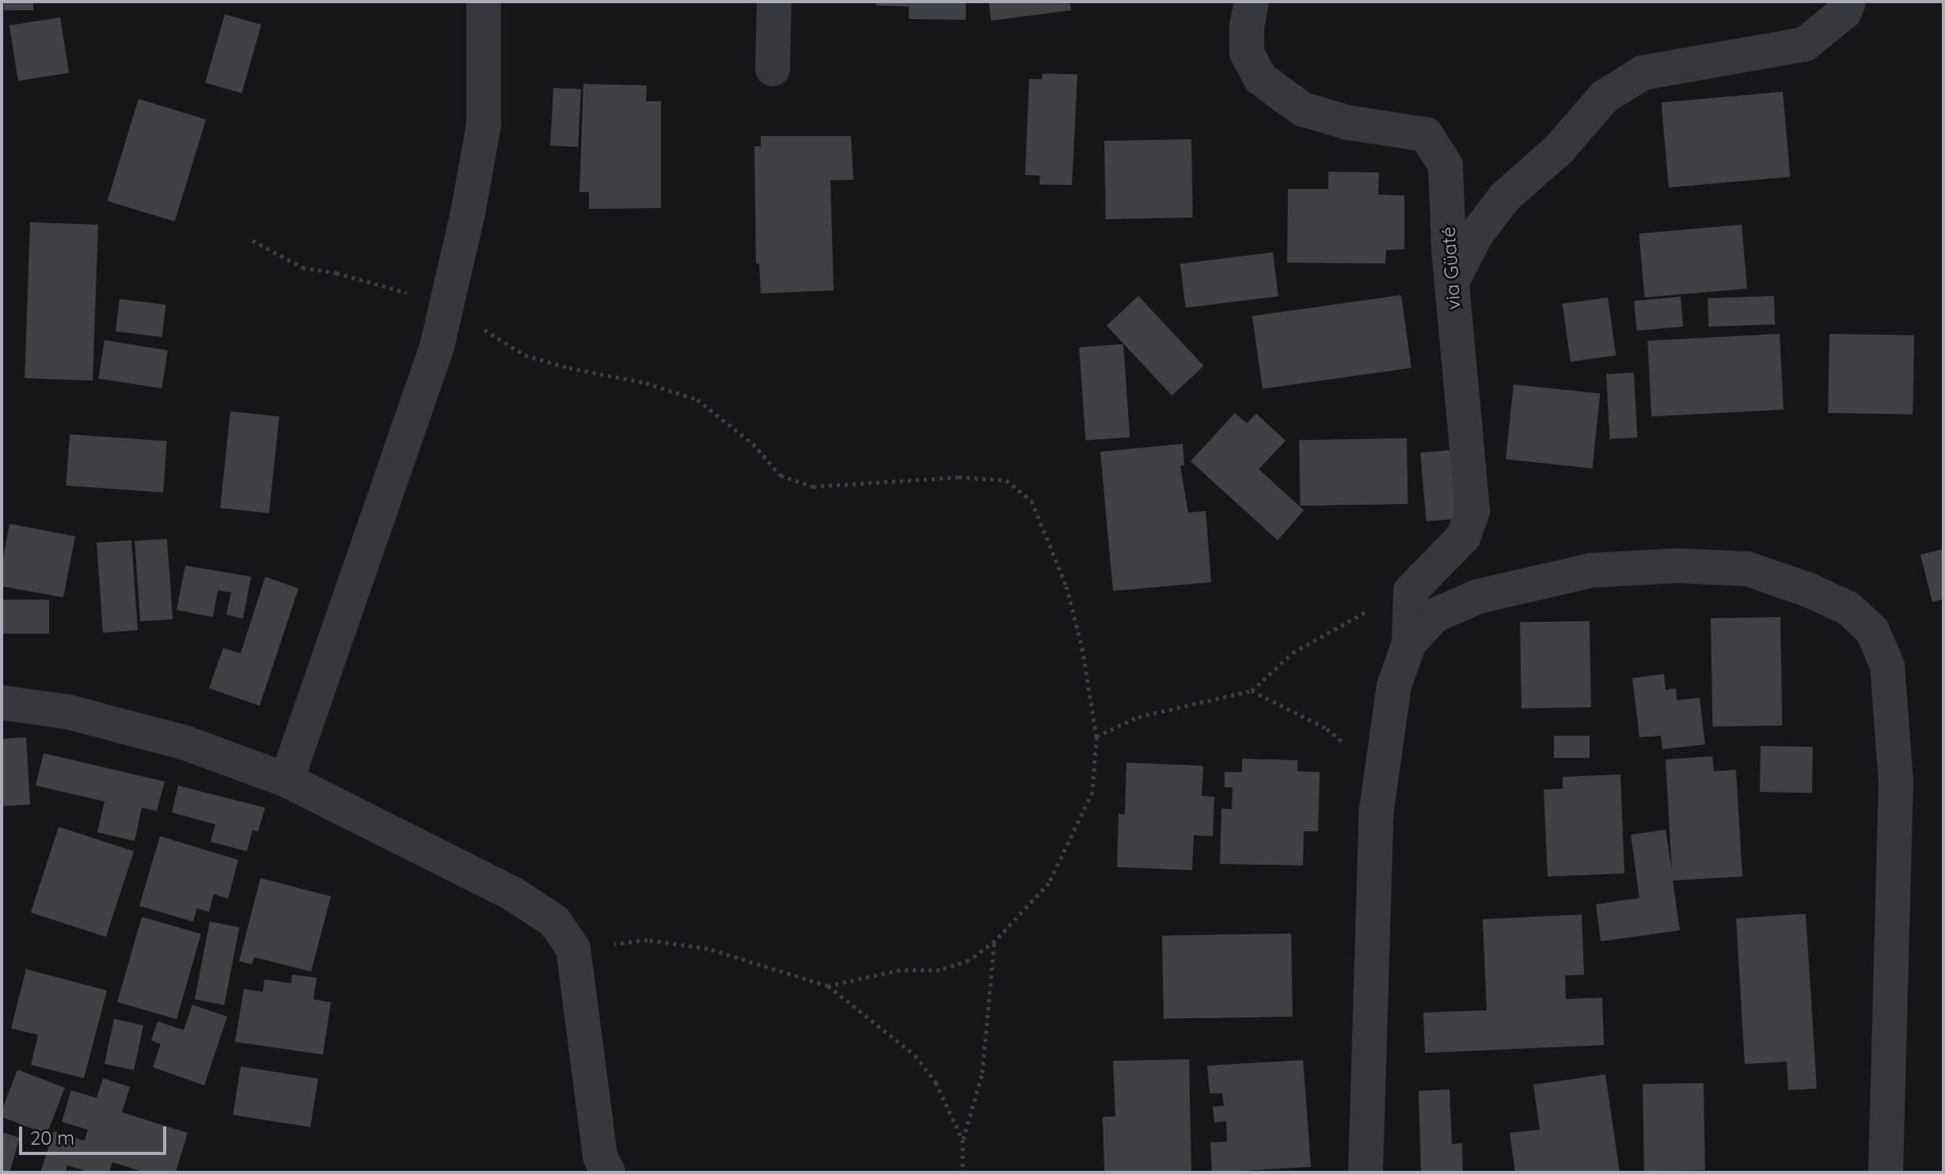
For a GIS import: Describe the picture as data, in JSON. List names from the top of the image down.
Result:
{
  "streets": {
    "street": ["via Güaté"]
  },
  "scale_bar": "20 m"
}
